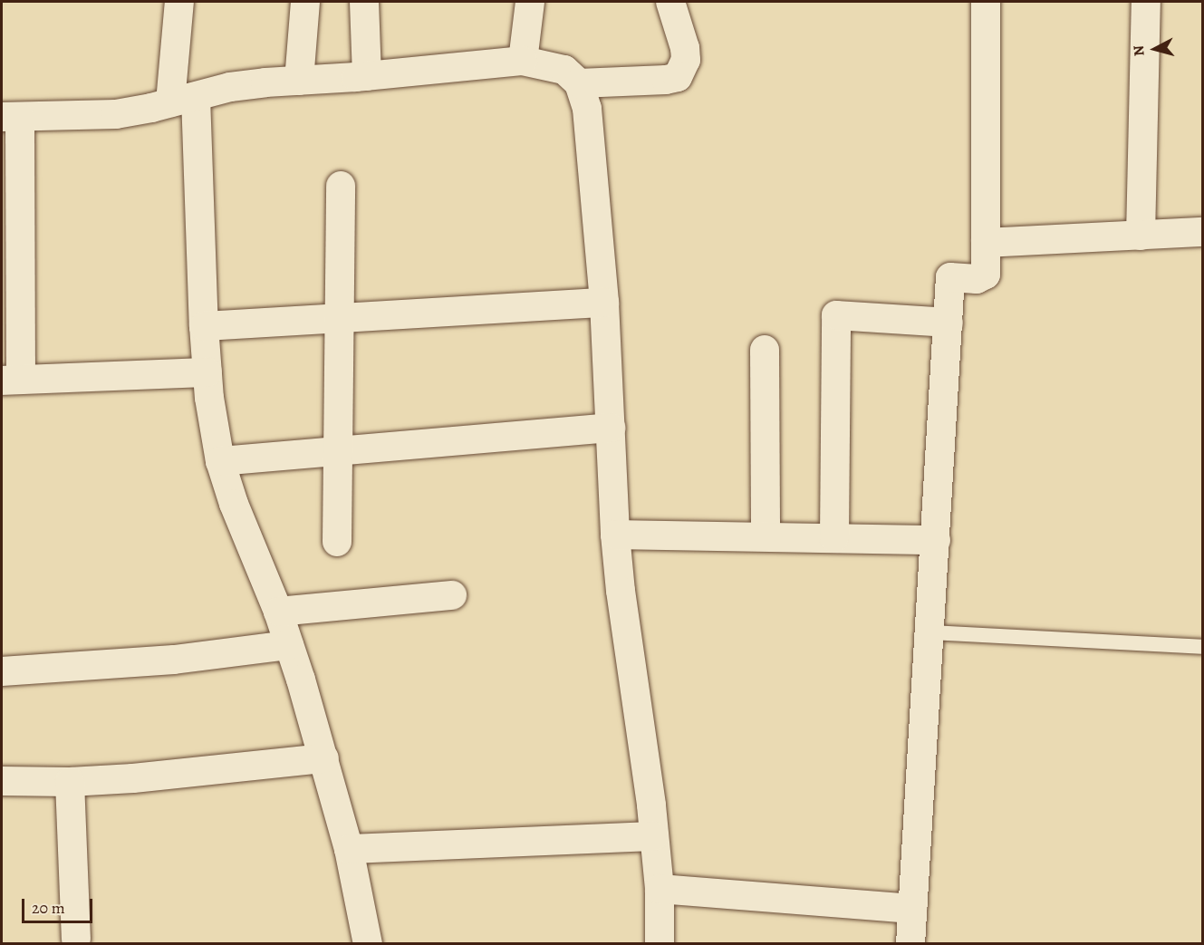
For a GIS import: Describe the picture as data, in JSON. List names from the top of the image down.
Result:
{
  "scale_bar": "20 m",
  "north": "left"
}
